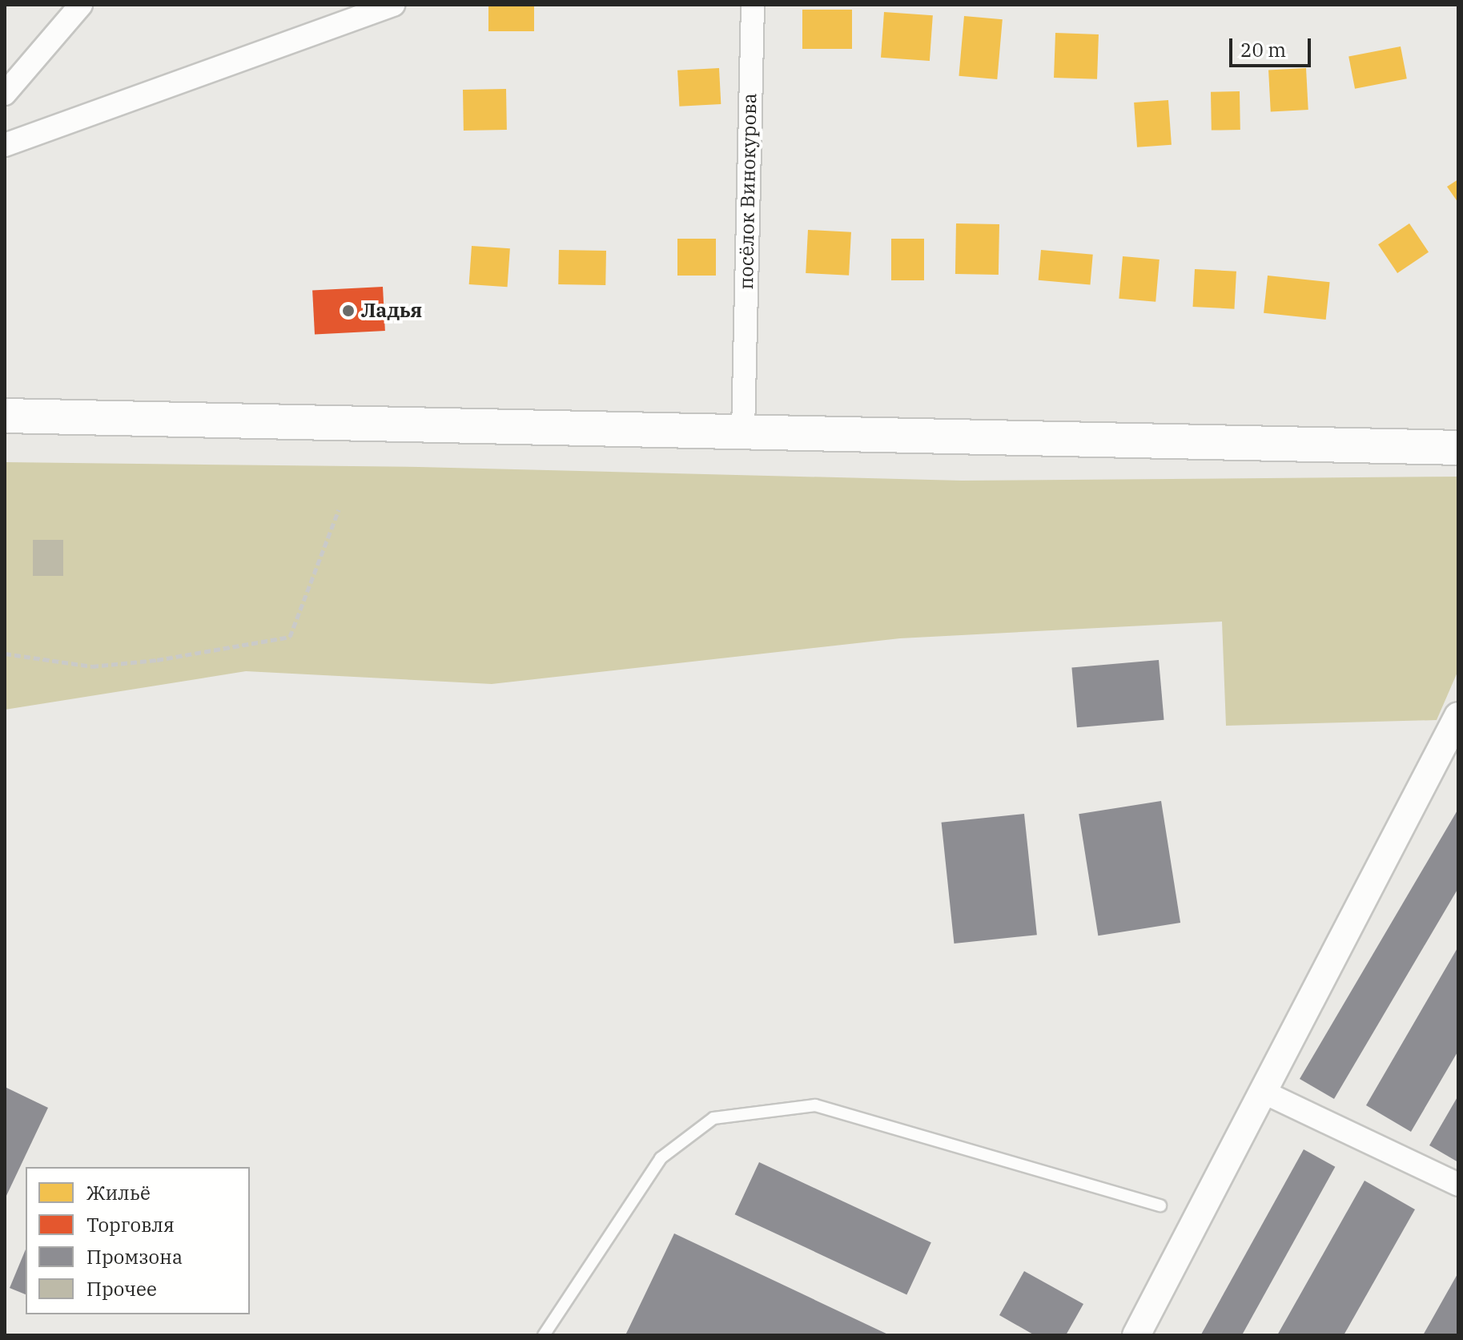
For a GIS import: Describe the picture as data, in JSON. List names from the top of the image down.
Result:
{
  "streets": {
    "street": ["посёлок Винокурова"]
  },
  "places": ["Ладья"],
  "legend": [
    "Жильё",
    "Торговля",
    "Промзона",
    "Прочее"
  ],
  "scale_bar": "20 m"
}
